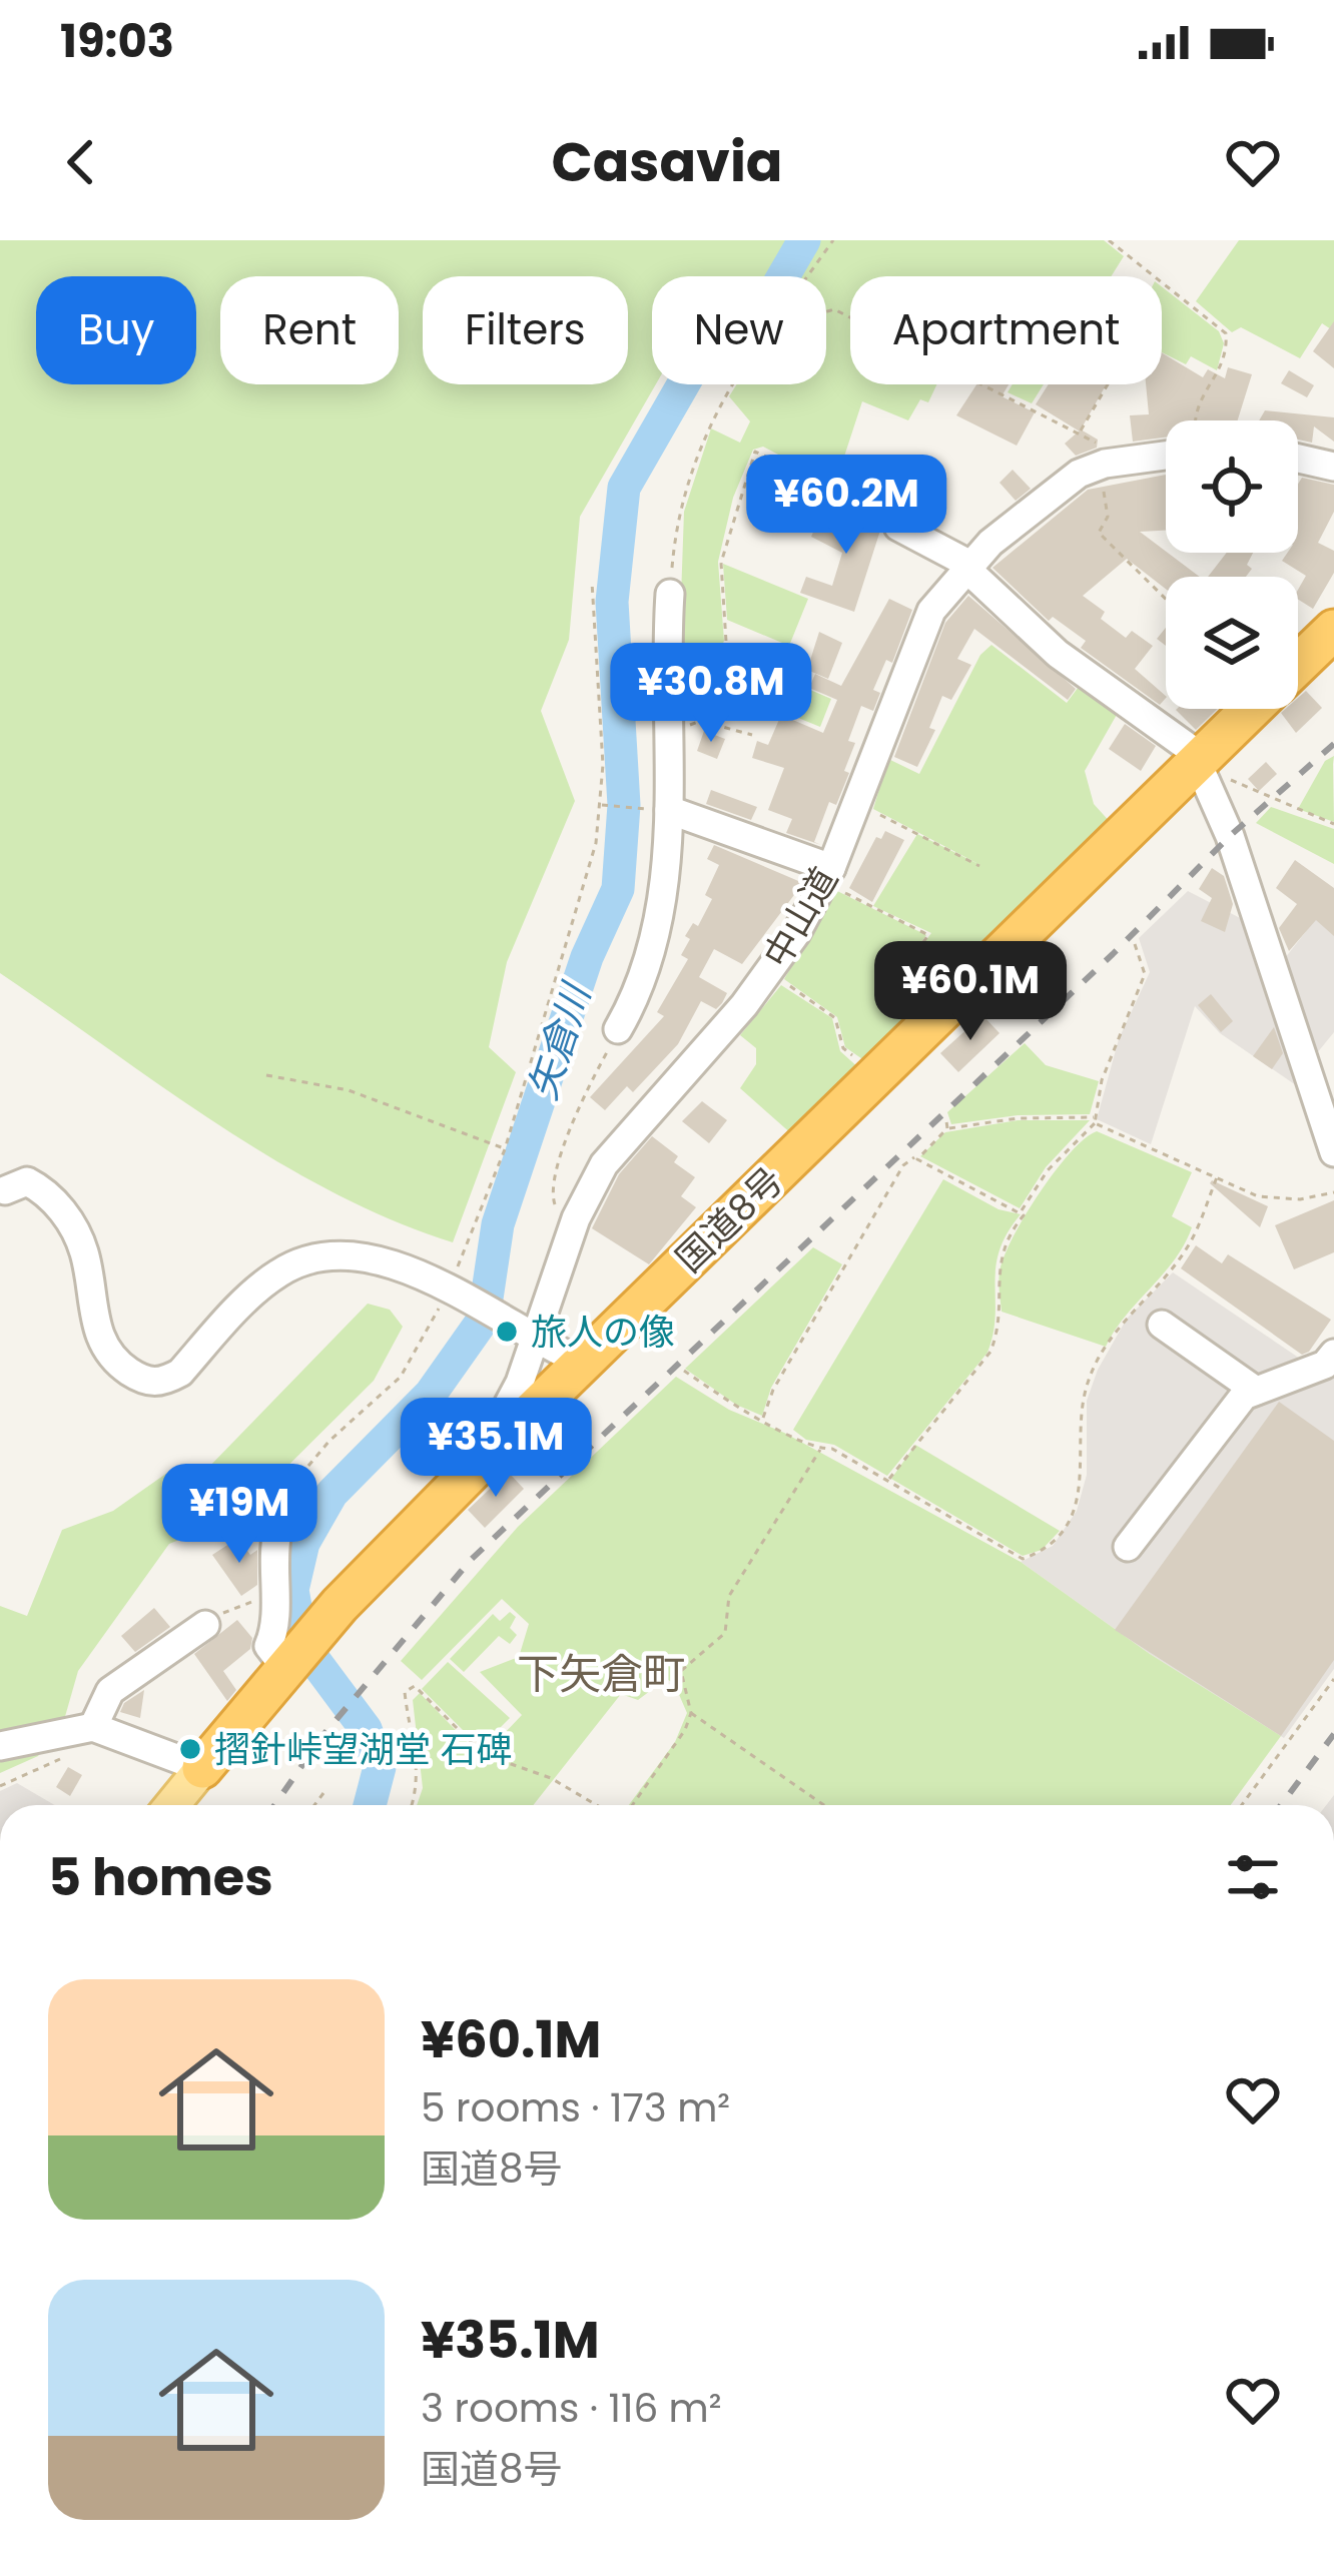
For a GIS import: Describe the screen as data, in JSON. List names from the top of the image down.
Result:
{
  "streets": {
    "highway": ["国道8号"],
    "street": ["中山道"]
  },
  "crossings": [
    ["中山道", "国道8号"]
  ],
  "districts": ["下矢倉町"],
  "water": ["矢倉川"],
  "places": ["旅人の像", "摺針峠望湖堂 石碑"],
  "page": {
    "status": "19:03",
    "header": "Casavia",
    "chip": [
      "Buy",
      "Rent",
      "Filters",
      "New",
      "Apartment"
    ],
    "price": [
      "¥60.2M",
      "¥30.8M",
      "¥60.1M",
      "¥35.1M",
      "¥19M"
    ],
    "heading": "5 homes",
    "list": [
      {
        "name": "¥60.1M",
        "note": "5 rooms · 173 m² · 国道8号"
      },
      {
        "name": "¥35.1M",
        "note": "3 rooms · 116 m² · 国道8号"
      }
    ]
  }
}
